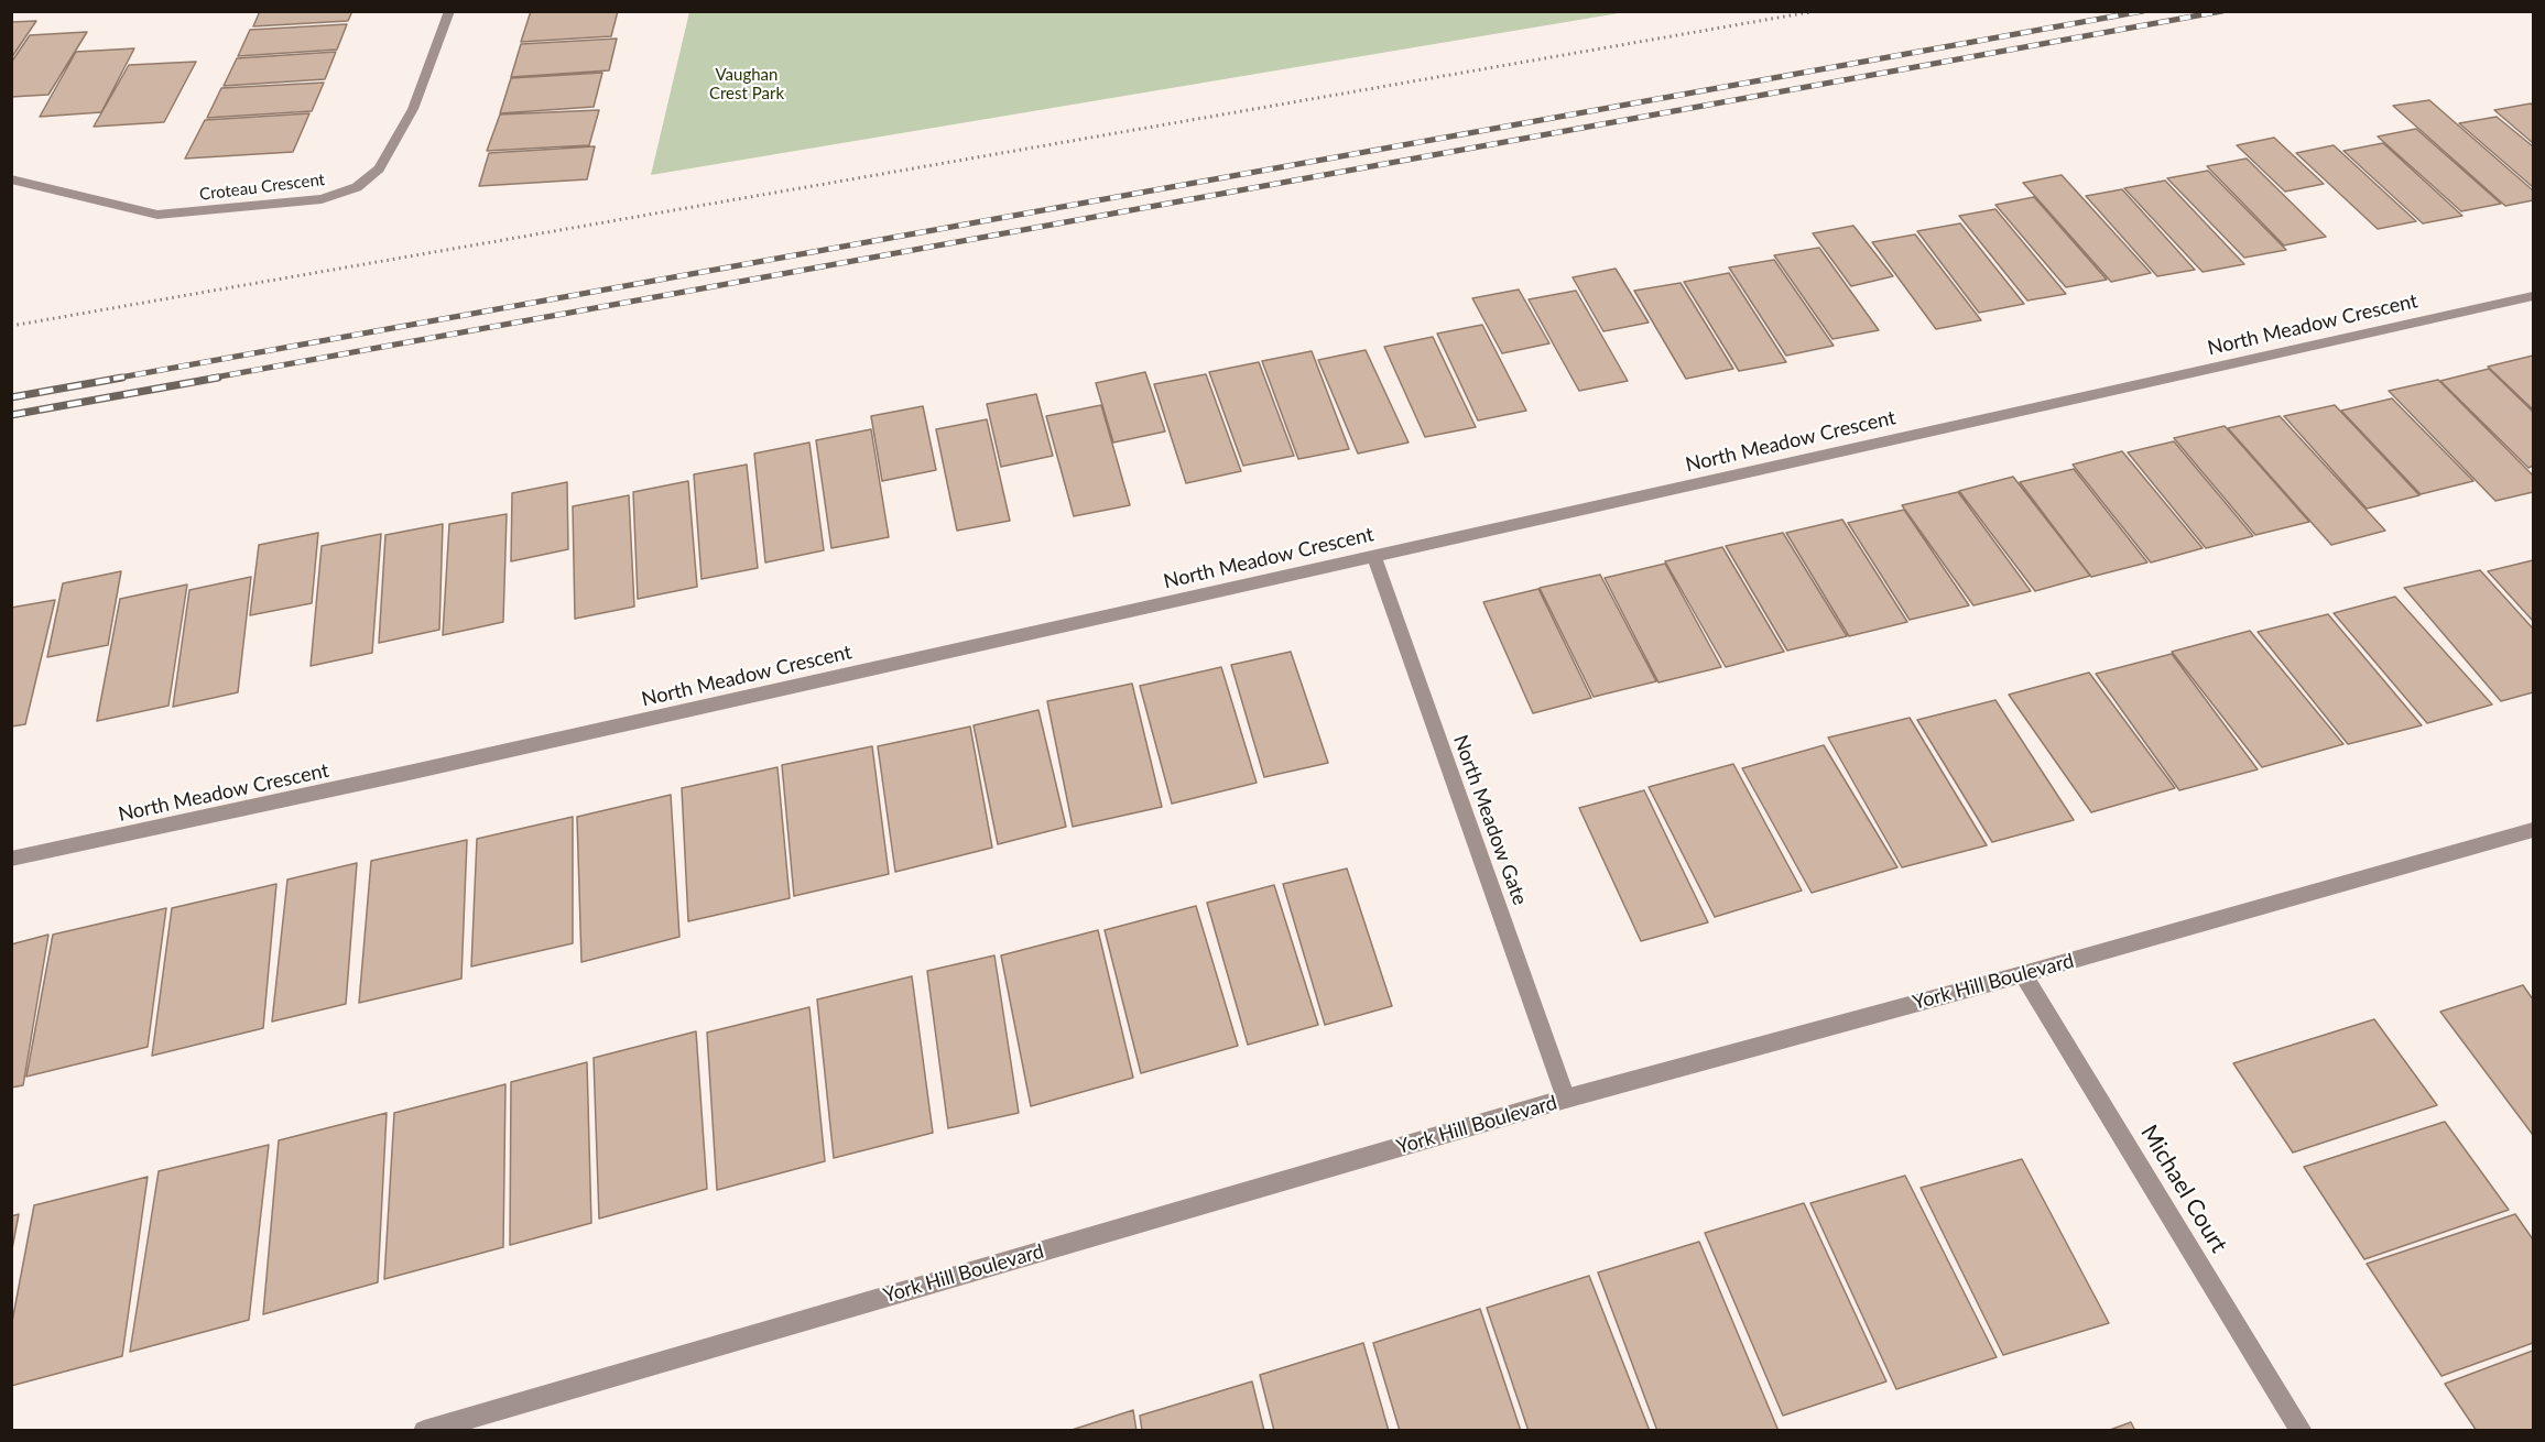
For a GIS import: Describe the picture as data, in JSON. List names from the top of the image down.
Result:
{
  "streets": {
    "street": [
      "Croteau Crescent",
      "North Meadow Crescent",
      "North Meadow Gate",
      "York Hill Boulevard",
      "Michael Court"
    ]
  },
  "crossings": [
    ["North Meadow Crescent", "North Meadow Gate"],
    ["North Meadow Gate", "York Hill Boulevard"],
    ["York Hill Boulevard", "Michael Court"]
  ],
  "parks": ["Vaughan Crest Park"]
}
